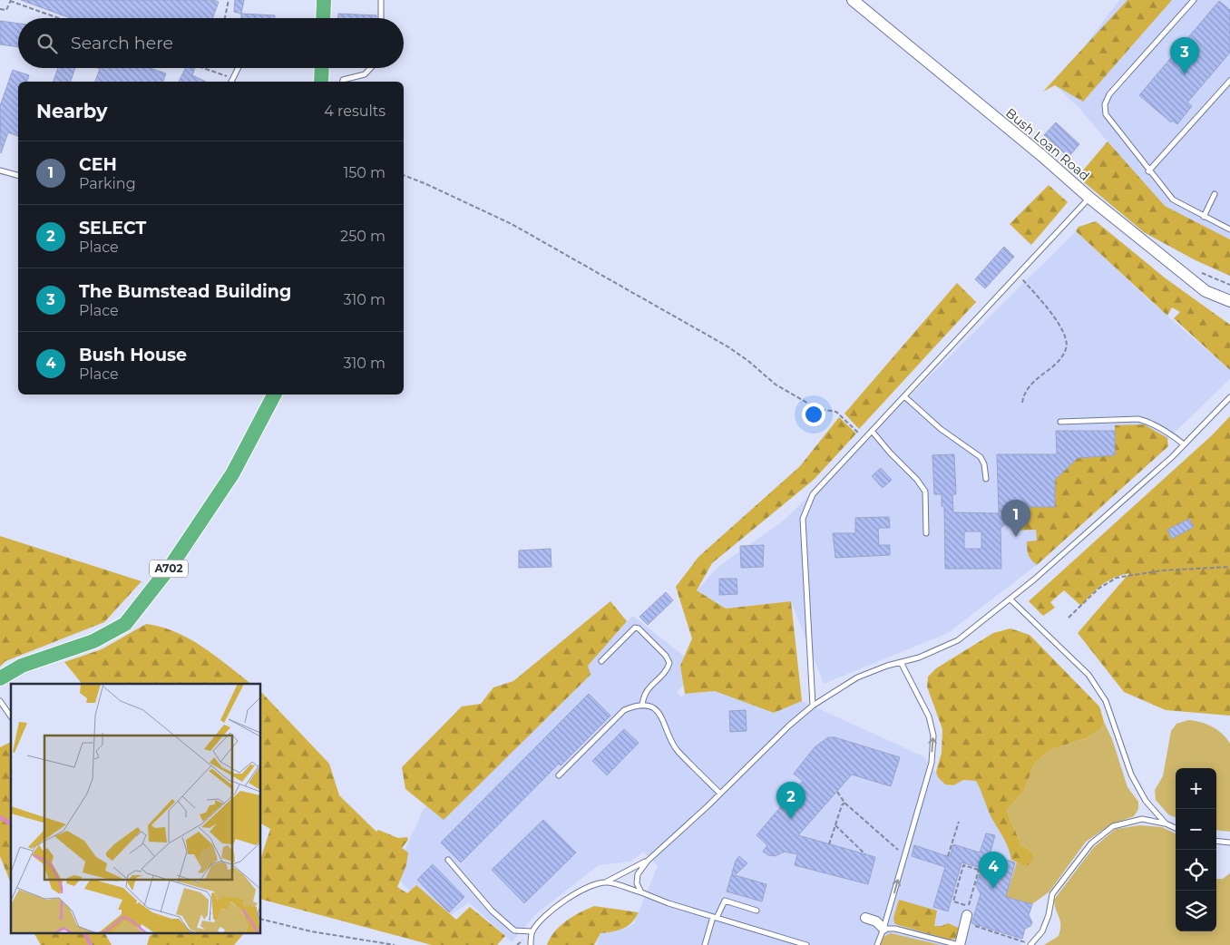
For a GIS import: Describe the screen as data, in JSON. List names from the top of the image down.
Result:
{
  "streets": {
    "highway": ["A702"],
    "street": ["Bush Loan Road"]
  },
  "page": {
    "search": "Search here",
    "pins": [
      "3",
      "1",
      "2",
      "4"
    ],
    "heading": ["Nearby", "4 results"],
    "list": [
      {
        "mark": "1",
        "name": "CEH",
        "note": "Parking",
        "value": "150 m"
      },
      {
        "mark": "2",
        "name": "SELECT",
        "note": "Place",
        "value": "250 m"
      },
      {
        "mark": "3",
        "name": "The Bumstead Building",
        "note": "Place",
        "value": "310 m"
      },
      {
        "mark": "4",
        "name": "Bush House",
        "note": "Place",
        "value": "310 m"
      }
    ],
    "map_buttons": ["+", "−"]
  }
}
